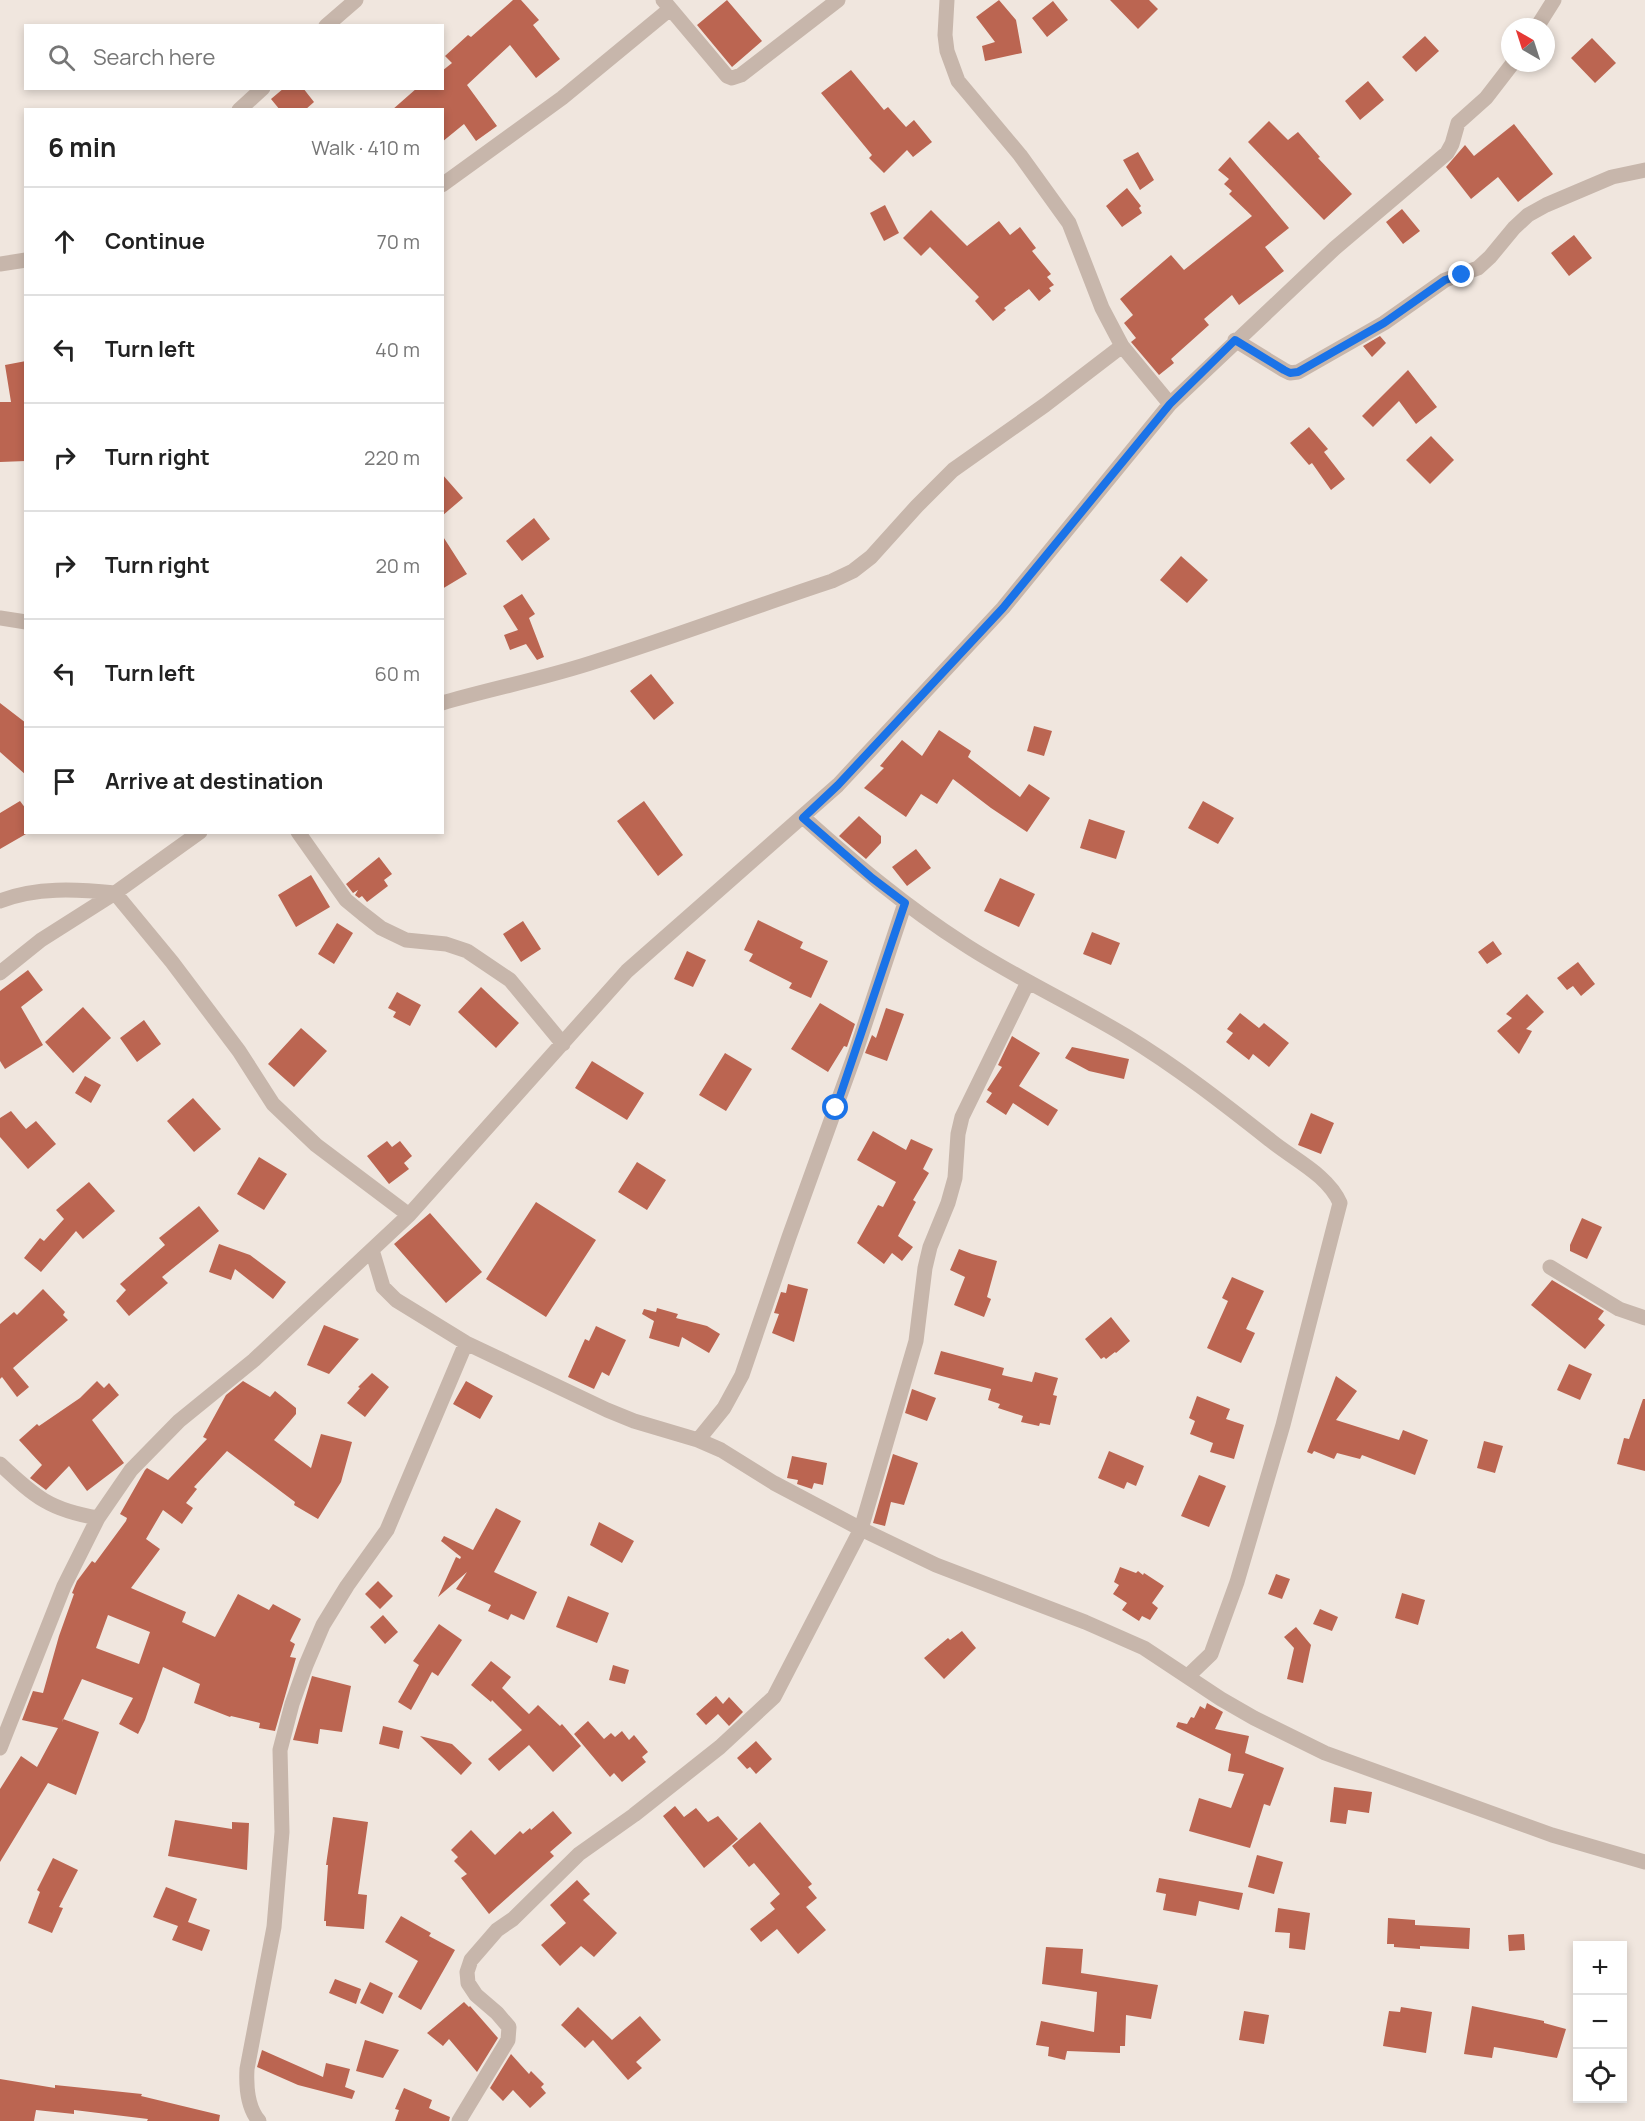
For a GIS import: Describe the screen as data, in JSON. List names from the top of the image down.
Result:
{
  "north": "top left",
  "page": {
    "search": "Search here",
    "heading": ["6 min", "Walk · 410 m"],
    "list": [
      ["Continue", "70 m"],
      ["Turn left", "40 m"],
      ["Turn right", "220 m"],
      ["Turn right", "20 m"],
      ["Turn left", "60 m"],
      "Arrive at destination"
    ],
    "map_buttons": ["+", "−"]
  }
}
